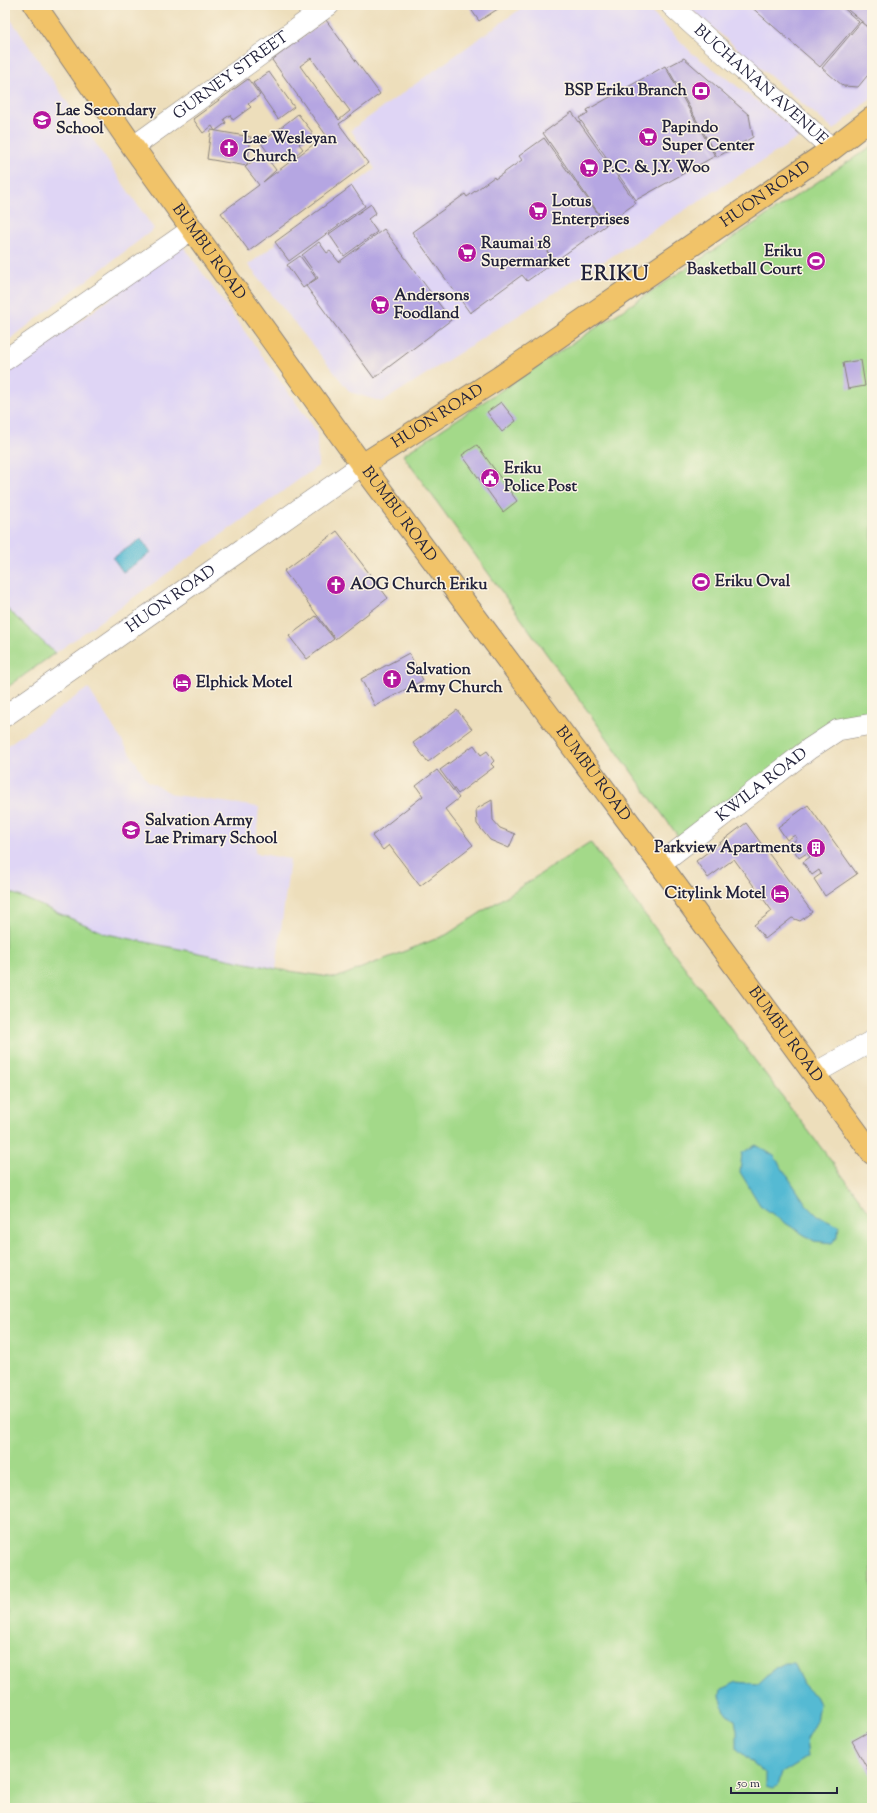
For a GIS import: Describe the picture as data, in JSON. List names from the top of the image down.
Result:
{
  "streets": {
    "main road": ["HUON ROAD", "BUMBU ROAD"],
    "street": ["GURNEY STREET", "BUCHANAN AVENUE", "KWILA ROAD"]
  },
  "crossings": [
    ["GURNEY STREET", "BUMBU ROAD"],
    ["BUCHANAN AVENUE", "HUON ROAD"],
    ["HUON ROAD", "BUMBU ROAD"],
    ["BUMBU ROAD", "KWILA ROAD"]
  ],
  "districts": ["ERIKU"],
  "places": {
    "bank": ["BSP Eriku Branch"],
    "school or university": ["Lae Secondary School", "Salvation Army Lae Primary School"],
    "supermarket": [
      "Papindo Super Center",
      "P.C. & J.Y. Woo",
      "Lotus Enterprises",
      "Raumai 18 Supermarket",
      "Andersons Foodland"
    ],
    "church": ["Lae Wesleyan Church", "AOG Church Eriku", "Salvation Army Church"],
    "sports": ["Eriku Basketball Court", "Eriku Oval"],
    "public building": ["Eriku Police Post"],
    "hotel": ["Elphick Motel", "Citylink Motel"],
    "building": ["Parkview Apartments"]
  },
  "scale_bar": "50 m"
}
